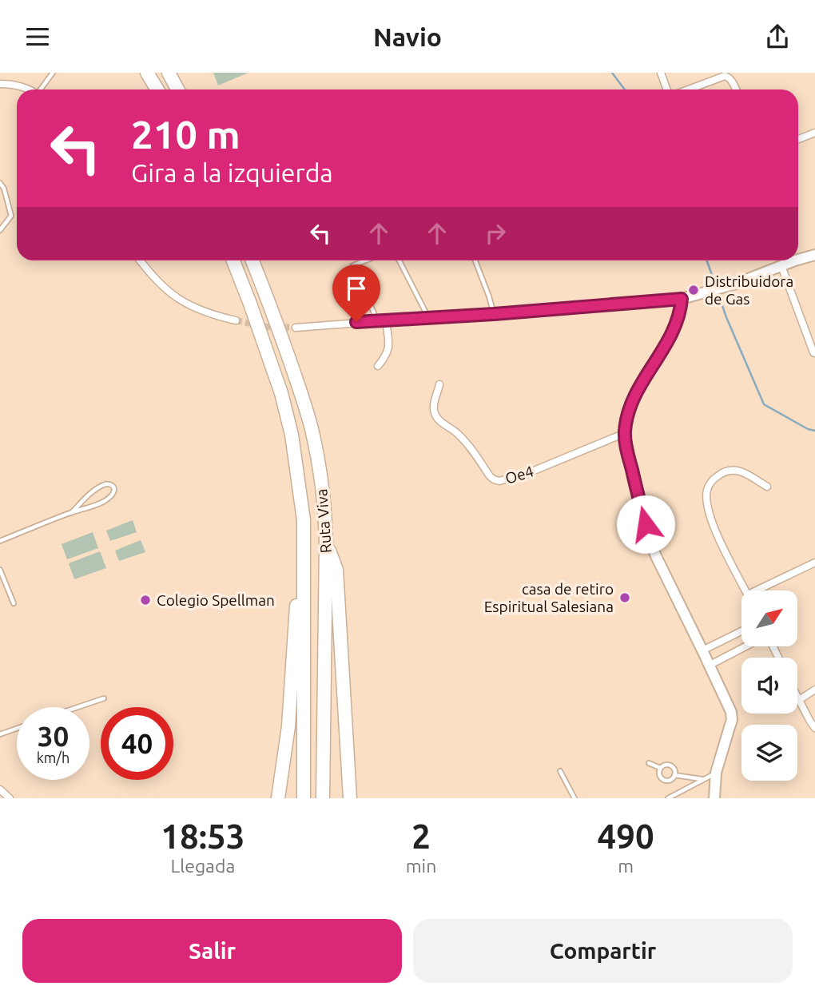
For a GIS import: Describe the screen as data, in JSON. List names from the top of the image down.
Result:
{
  "streets": {
    "highway": ["Ruta Viva"],
    "street": ["Oe4"]
  },
  "places": ["Distribuidora de Gas", "casa de retiro Espiritual Salesiana", "Colegio Spellman"],
  "north": "top right",
  "page": {
    "header": "Navio",
    "turn": ["210 m", "Gira a la izquierda"],
    "speed": "30 km/h",
    "limit": "40",
    "eta": [
      "18:53",
      "Llegada",
      "2",
      "min",
      "490",
      "m"
    ],
    "buttons": ["Salir", "Compartir"]
  }
}
